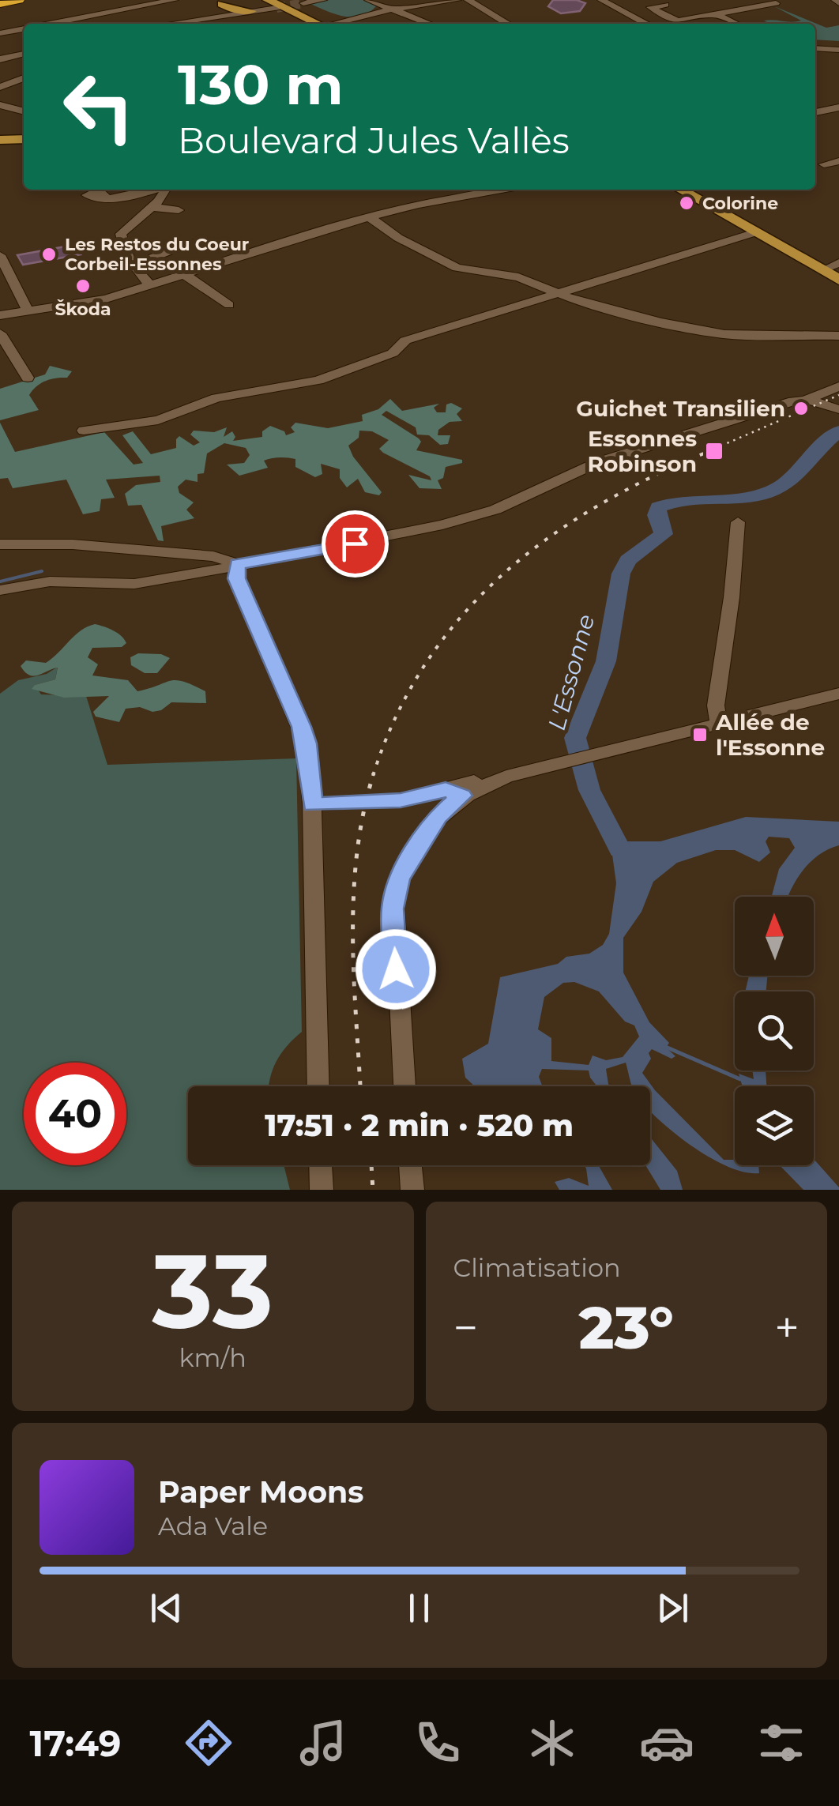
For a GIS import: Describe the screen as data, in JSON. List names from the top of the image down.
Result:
{
  "water": ["L'Essonne"],
  "places": {
    "other": [
      "Colorine",
      "Les Restos du Coeur Corbeil-Essonnes",
      "Škoda",
      "Guichet Transilien"
    ],
    "transit": ["Essonnes Robinson", "Allée de l'Essonne"]
  },
  "north": "top",
  "page": {
    "turn": ["130 m", "Boulevard Jules Vallès"],
    "limit": "40",
    "trip": "17:51 · 2 min · 520 m",
    "tile": [
      ["33", "km/h"],
      "Climatisation"
    ],
    "heat": ["−", "23°", "+"],
    "song": ["Paper Moons", "Ada Vale"],
    "tabs": "17:49"
  }
}
